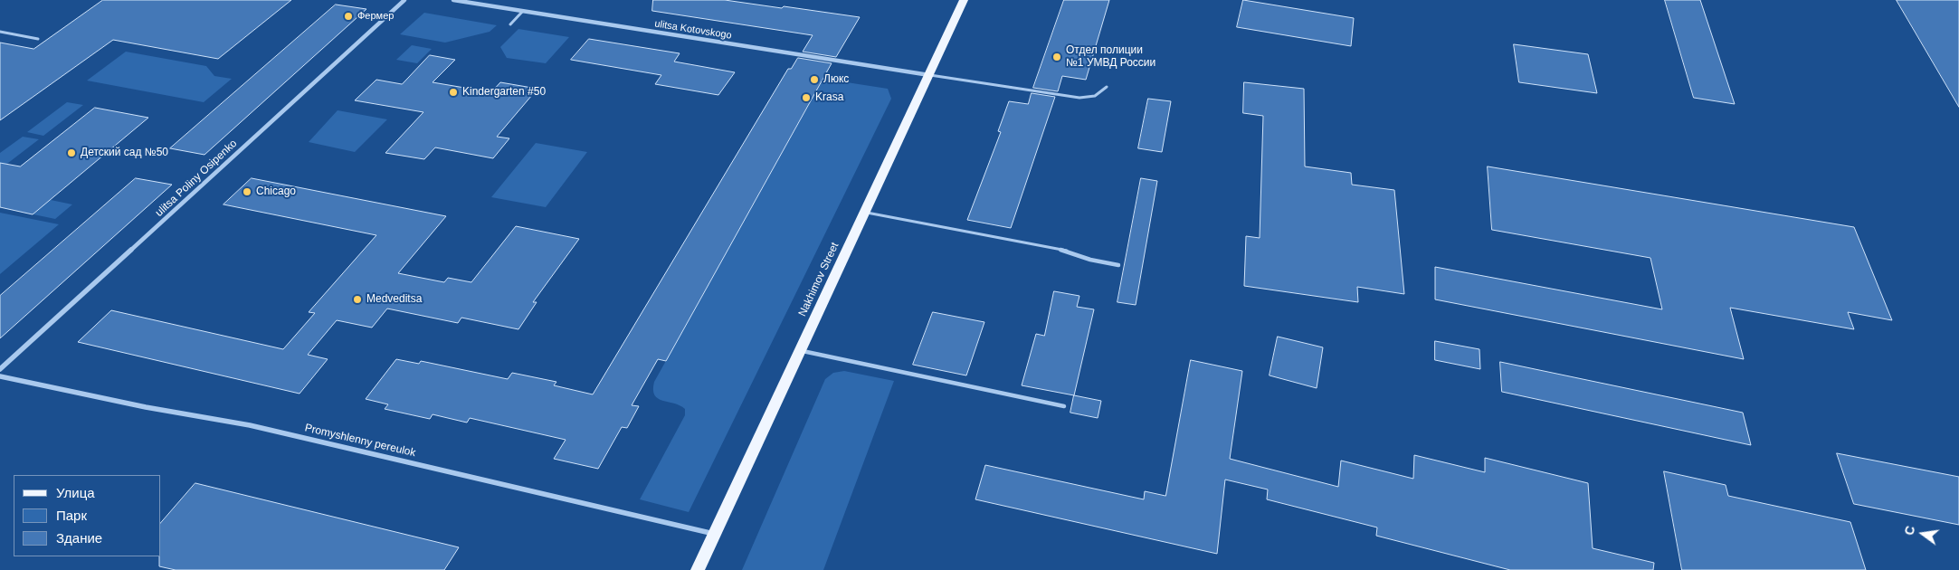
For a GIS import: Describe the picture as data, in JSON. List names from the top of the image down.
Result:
{
  "streets": {
    "main road": ["Nakhimov Street"],
    "street": ["ulitsa Kotovskogo", "ulitsa Poliny Osipenko", "Promyshlenny pereulok"]
  },
  "crossings": [
    ["ulitsa Kotovskogo", "Nakhimov Street"],
    ["Nakhimov Street", "Promyshlenny pereulok"]
  ],
  "places": [
    "Фермер",
    "Отдел полиции №1 УМВД России",
    "Люкс",
    "Kindergarten #50",
    "Krasa",
    "Детский сад №50",
    "Chicago",
    "Medveditsa"
  ],
  "legend": ["Улица", "Парк", "Здание"],
  "north": "left"
}
